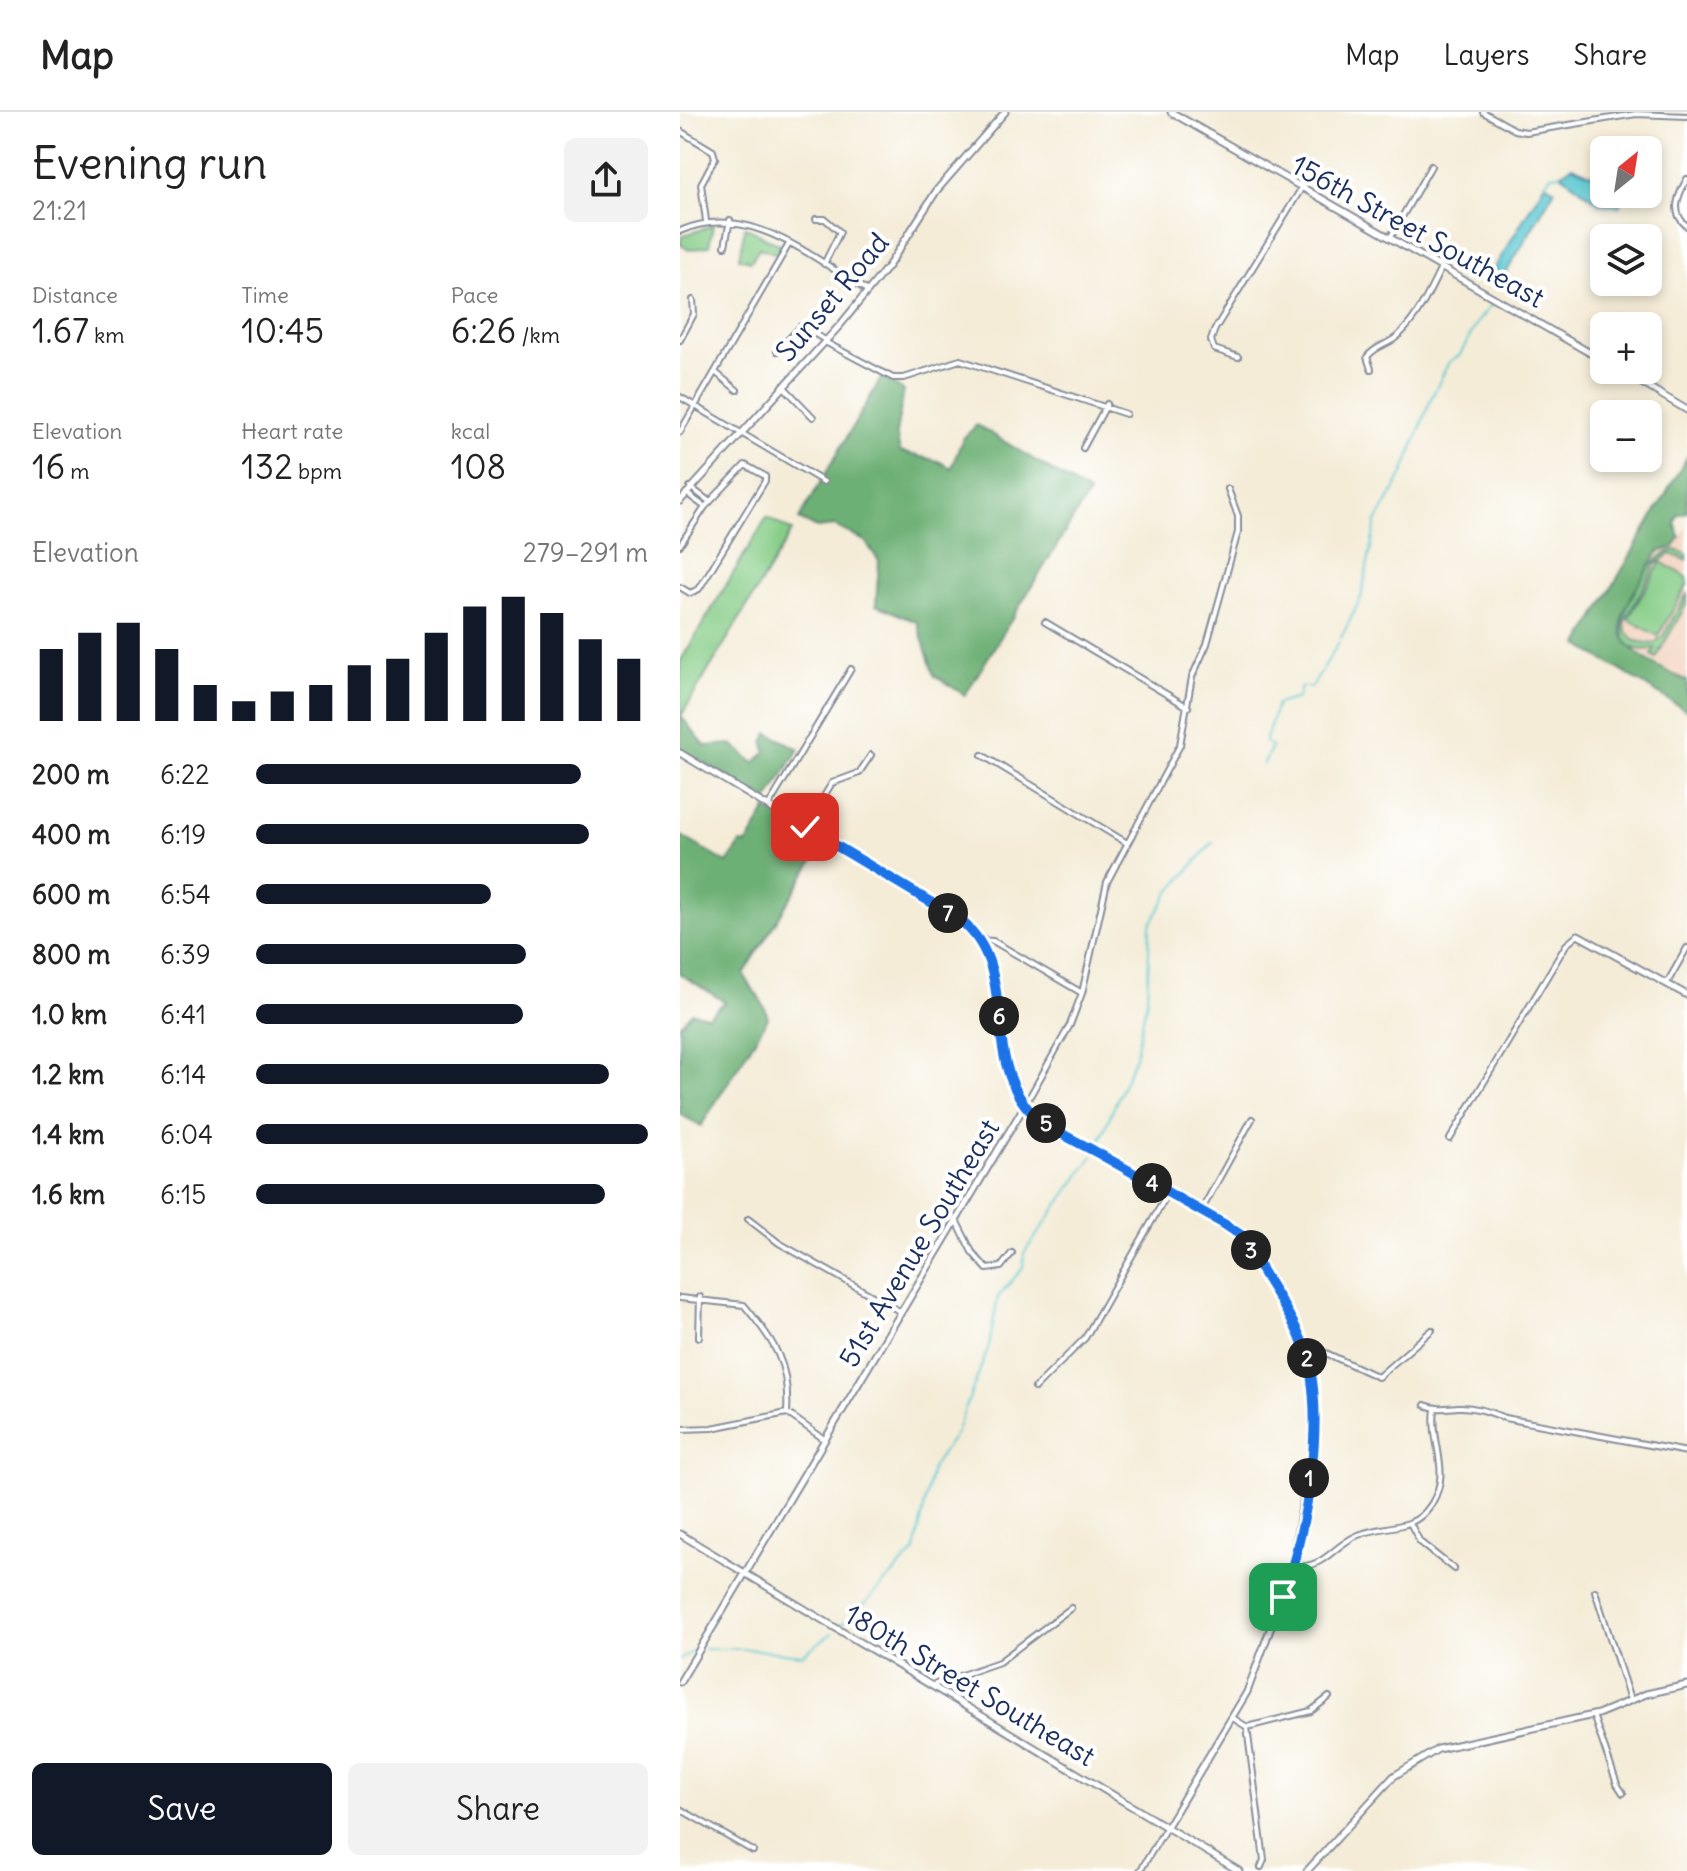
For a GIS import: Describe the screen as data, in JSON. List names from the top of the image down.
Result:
{
  "streets": {
    "street": [
      "156th Street Southeast",
      "Sunset Road",
      "51st Avenue Southeast",
      "180th Street Southeast"
    ]
  },
  "crossings": [
    ["51st Avenue Southeast", "180th Street Southeast"]
  ],
  "north": "top right",
  "page": {
    "header": "Map",
    "nav": ["Map", "Layers", "Share"],
    "heading": ["Evening run", "21:21"],
    "map_buttons": ["+", "−"],
    "stats": [
      ["Distance", "1.67 km"],
      ["Time", "10:45"],
      ["Pace", "6:26 /km"],
      ["Elevation", "16 m"],
      ["Heart rate", "132 bpm"],
      ["kcal", "108"]
    ],
    "chart": ["Elevation", "279–291 m"],
    "list": [
      {
        "name": "200 m",
        "note": "6:22"
      },
      {
        "name": "400 m",
        "note": "6:19"
      },
      {
        "name": "600 m",
        "note": "6:54"
      },
      {
        "name": "800 m",
        "note": "6:39"
      },
      {
        "name": "1.0 km",
        "note": "6:41"
      },
      {
        "name": "1.2 km",
        "note": "6:14"
      },
      {
        "name": "1.4 km",
        "note": "6:04"
      },
      {
        "name": "1.6 km",
        "note": "6:15"
      }
    ],
    "pins": [
      "7",
      "6",
      "5",
      "4",
      "3",
      "2",
      "1"
    ],
    "buttons": ["Save", "Share"]
  }
}
